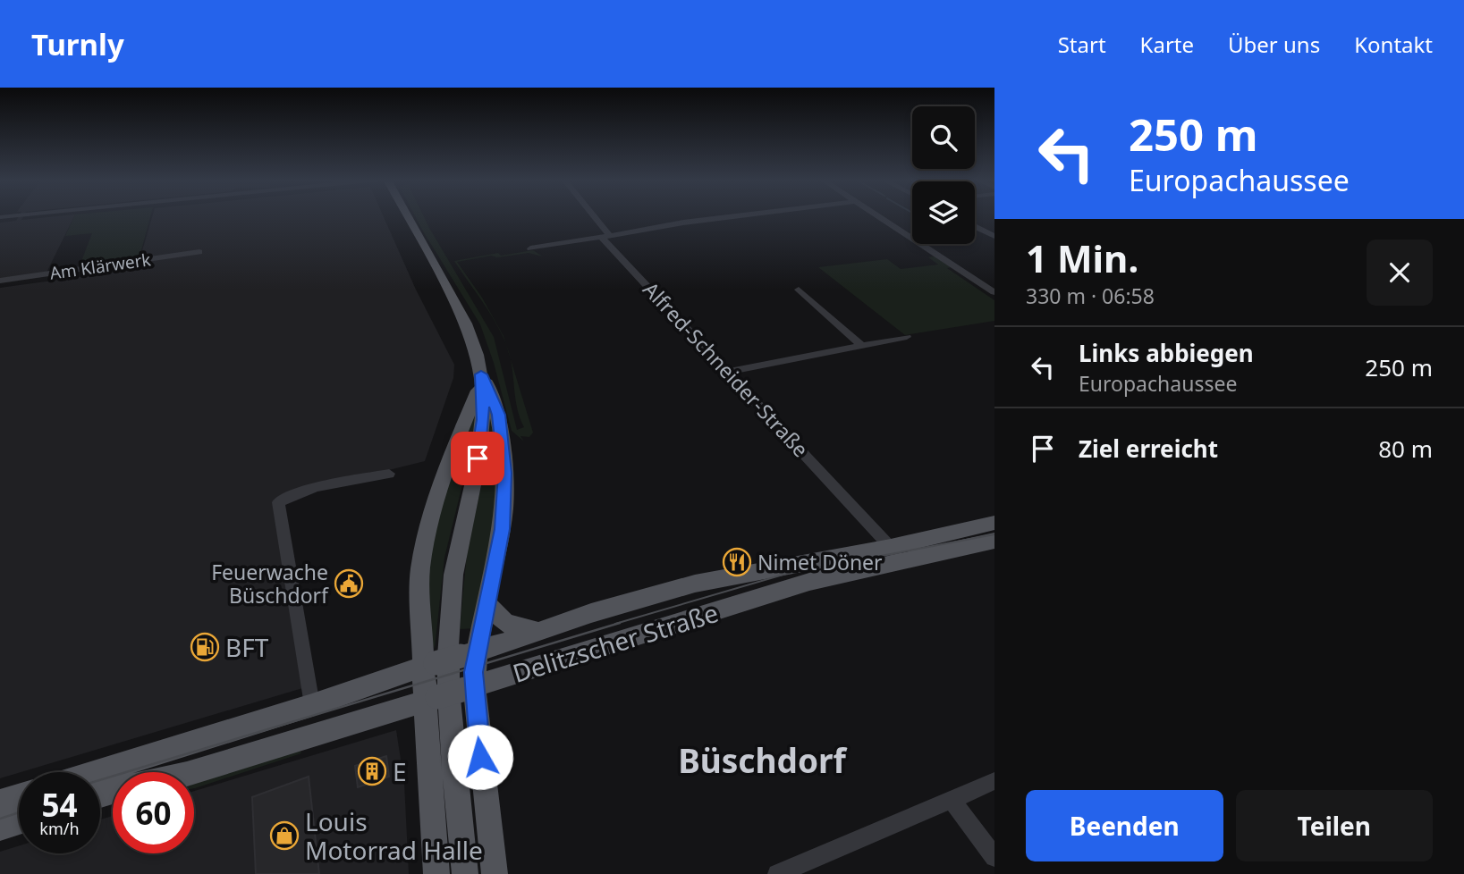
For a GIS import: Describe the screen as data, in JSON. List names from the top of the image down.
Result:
{
  "streets": {
    "main road": ["Delitzscher Straße"],
    "street": ["Am Klärwerk", "Alfred-Schneider-Straße"]
  },
  "crossings": [
    ["Alfred-Schneider-Straße", "Delitzscher Straße"]
  ],
  "districts": ["Büschdorf"],
  "places": {
    "restaurant": ["Nimet Döner"],
    "public building": ["Feuerwache Büschdorf"],
    "fuel station": ["BFT"],
    "building": ["E"],
    "shop": ["Louis Motorrad Halle"]
  },
  "page": {
    "header": "Turnly",
    "nav": [
      "Start",
      "Karte",
      "Über uns",
      "Kontakt"
    ],
    "turn": ["250 m", "Europachaussee"],
    "heading": ["1 Min.", "330 m · 06:58"],
    "list": [
      {
        "name": "Links abbiegen",
        "note": "Europachaussee",
        "value": "250 m"
      },
      {
        "name": "Ziel erreicht",
        "value": "80 m"
      }
    ],
    "speed": "54 km/h",
    "limit": "60",
    "buttons": ["Beenden", "Teilen"]
  }
}
